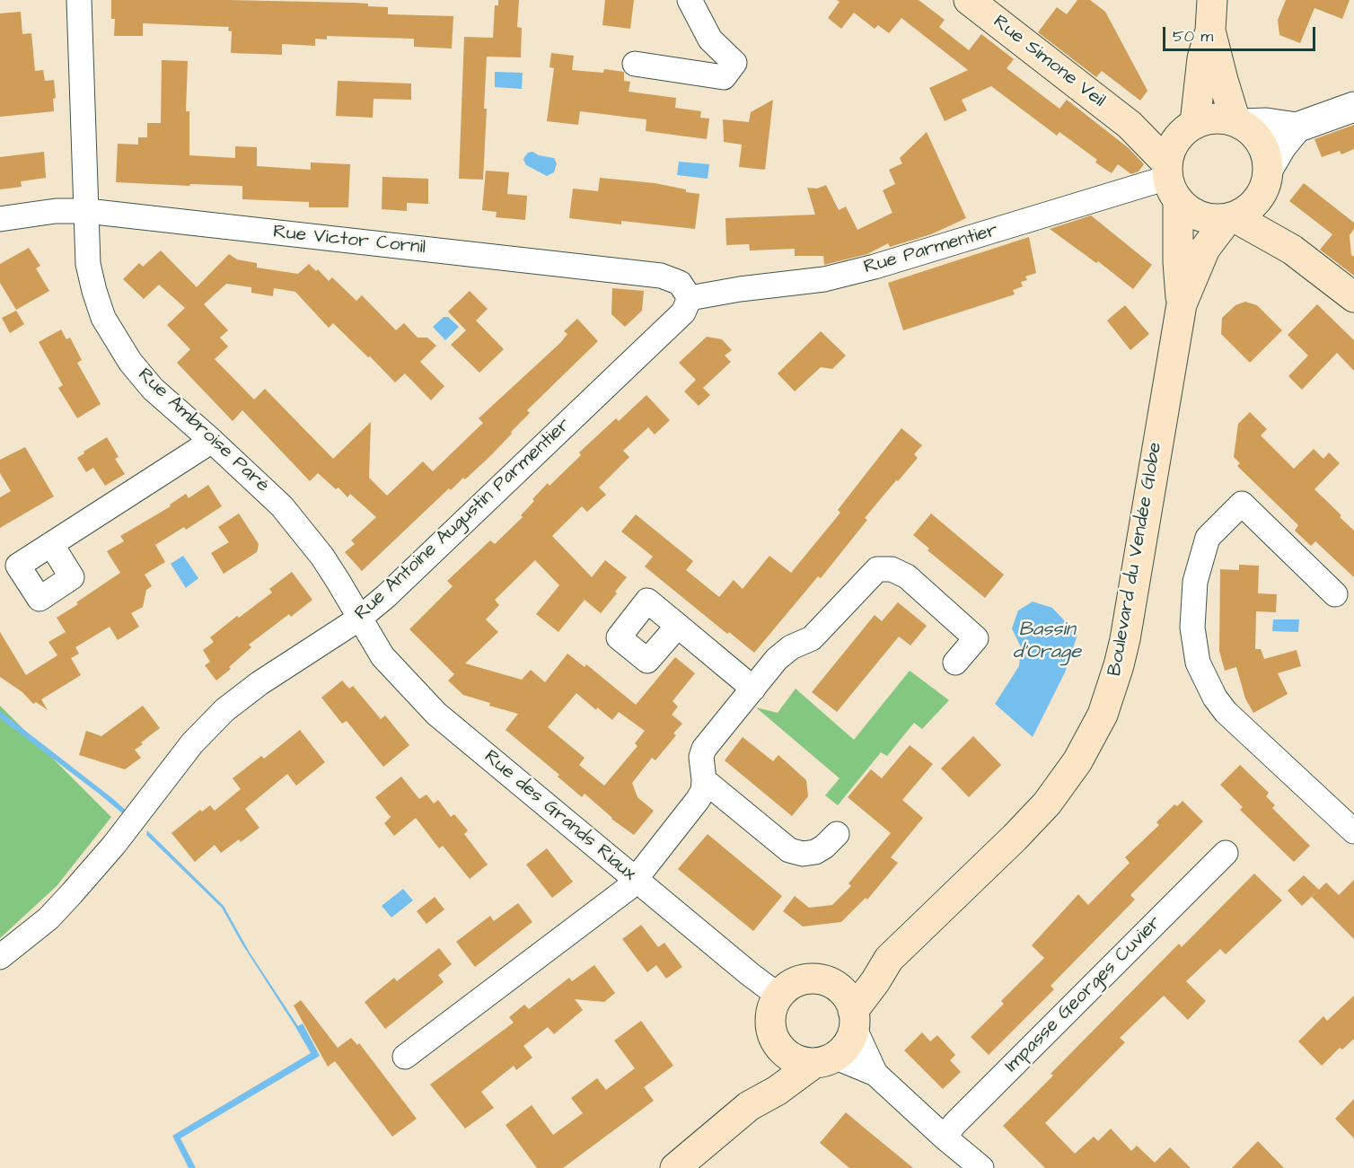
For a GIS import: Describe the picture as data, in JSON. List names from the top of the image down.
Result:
{
  "streets": {
    "main road": ["Rue Simone Veil", "Boulevard du Vendée Globe"],
    "street": [
      "Rue Victor Cornil",
      "Rue Parmentier",
      "Rue Ambroise Paré",
      "Rue Antoine Augustin Parmentier",
      "Rue des Grands Riaux",
      "Impasse Georges Cuvier"
    ]
  },
  "crossings": [
    ["Rue Simone Veil", "Rue Parmentier"],
    ["Rue Simone Veil", "Boulevard du Vendée Globe"],
    ["Rue Victor Cornil", "Rue Parmentier"],
    ["Rue Victor Cornil", "Rue Ambroise Paré"],
    ["Rue Victor Cornil", "Rue Antoine Augustin Parmentier"],
    ["Rue Parmentier", "Rue Antoine Augustin Parmentier"],
    ["Rue Parmentier", "Boulevard du Vendée Globe"],
    ["Rue Ambroise Paré", "Rue Antoine Augustin Parmentier"],
    ["Rue Ambroise Paré", "Rue des Grands Riaux"],
    ["Rue Antoine Augustin Parmentier", "Rue des Grands Riaux"],
    ["Boulevard du Vendée Globe", "Rue des Grands Riaux"]
  ],
  "water": ["Bassin d'Orage"],
  "scale_bar": "50 m"
}
